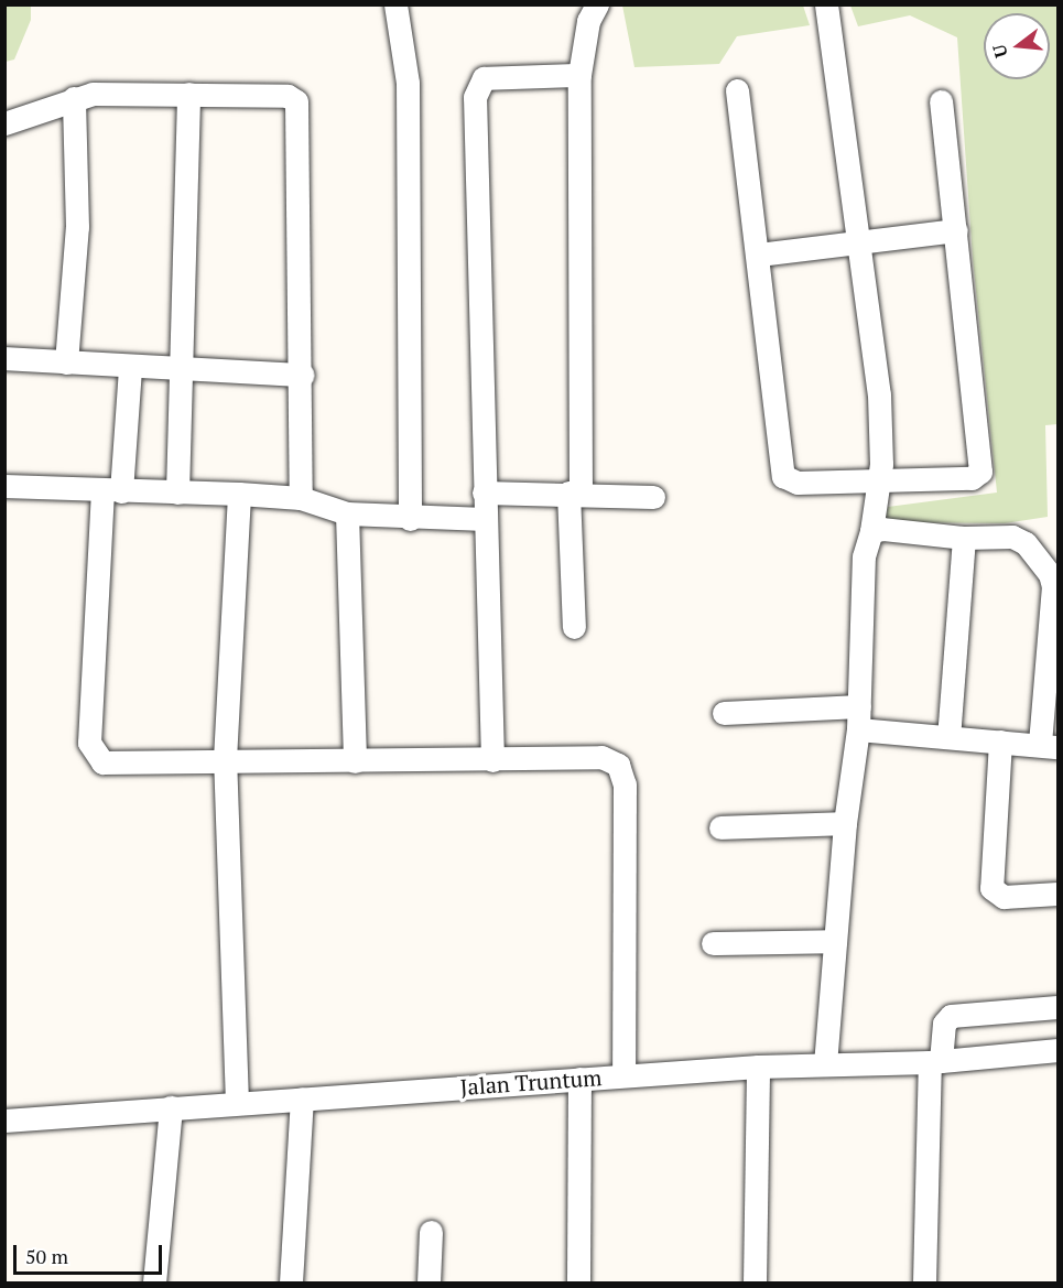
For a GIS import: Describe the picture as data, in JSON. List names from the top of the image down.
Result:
{
  "streets": {
    "street": ["Jalan Truntum"]
  },
  "scale_bar": "50 m",
  "north": "left"
}
